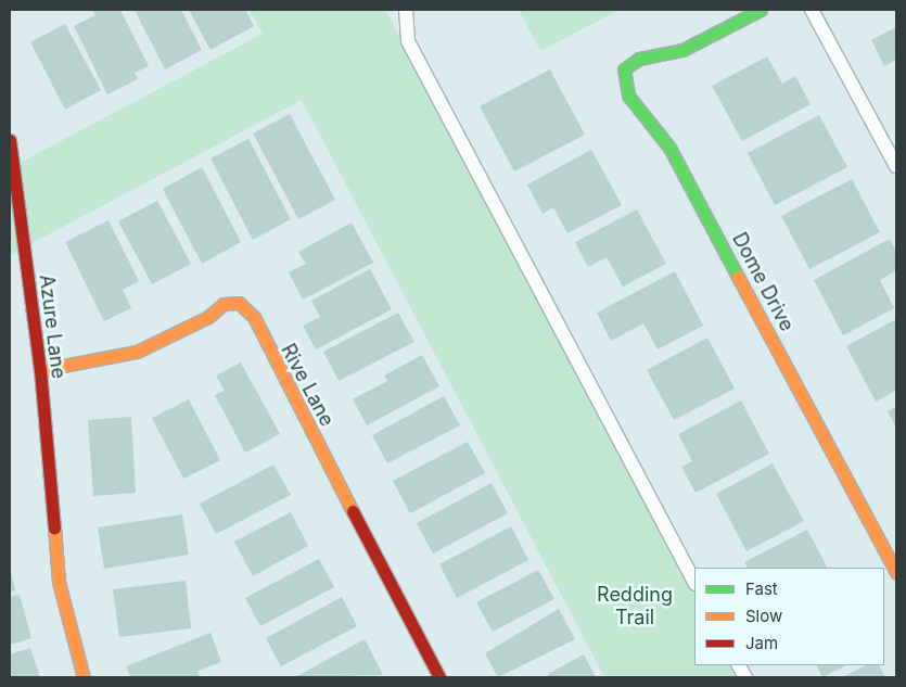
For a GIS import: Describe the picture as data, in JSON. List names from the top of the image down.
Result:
{
  "streets": {
    "street": ["Dome Drive", "Azure Lane", "Rive Lane"]
  },
  "crossings": [
    ["Azure Lane", "Rive Lane"]
  ],
  "parks": ["Redding Trail"],
  "legend": ["Fast", "Slow", "Jam"]
}
